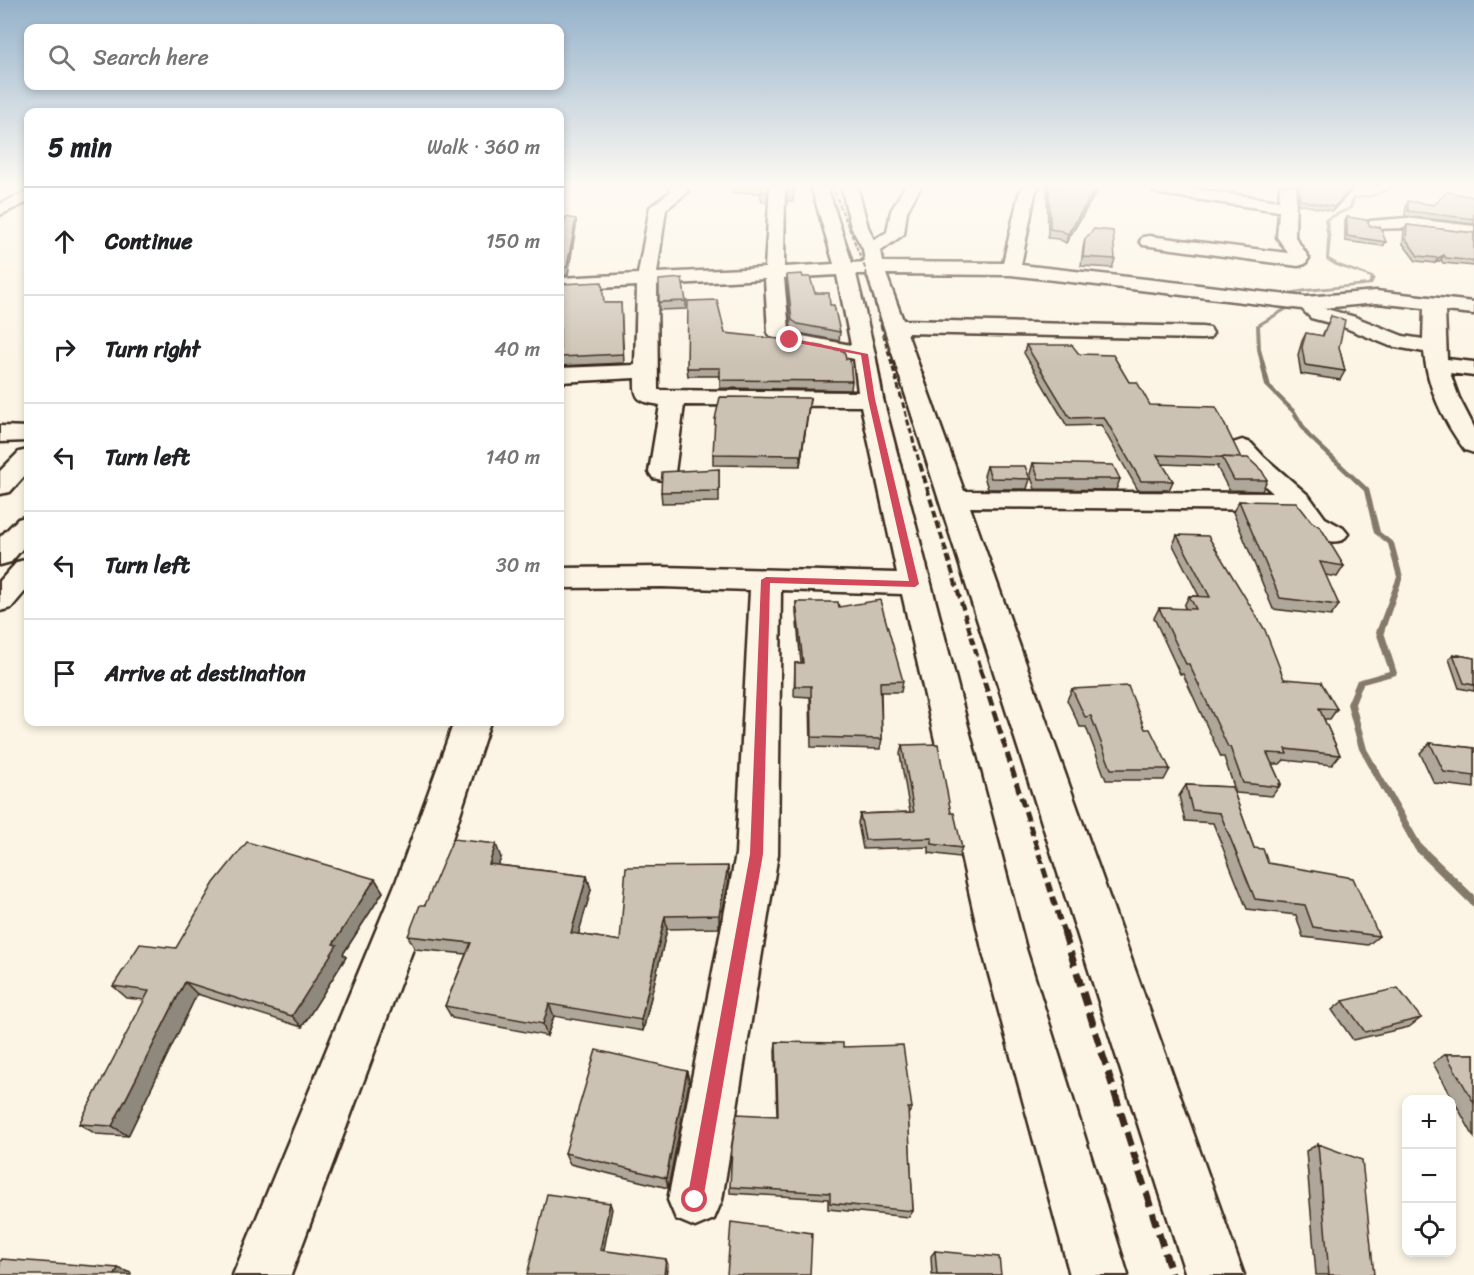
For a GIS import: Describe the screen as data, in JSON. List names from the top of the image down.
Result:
{
  "page": {
    "search": "Search here",
    "heading": ["5 min", "Walk · 360 m"],
    "list": [
      ["Continue", "150 m"],
      ["Turn right", "40 m"],
      ["Turn left", "140 m"],
      ["Turn left", "30 m"],
      "Arrive at destination"
    ],
    "map_buttons": ["+", "−"]
  }
}
